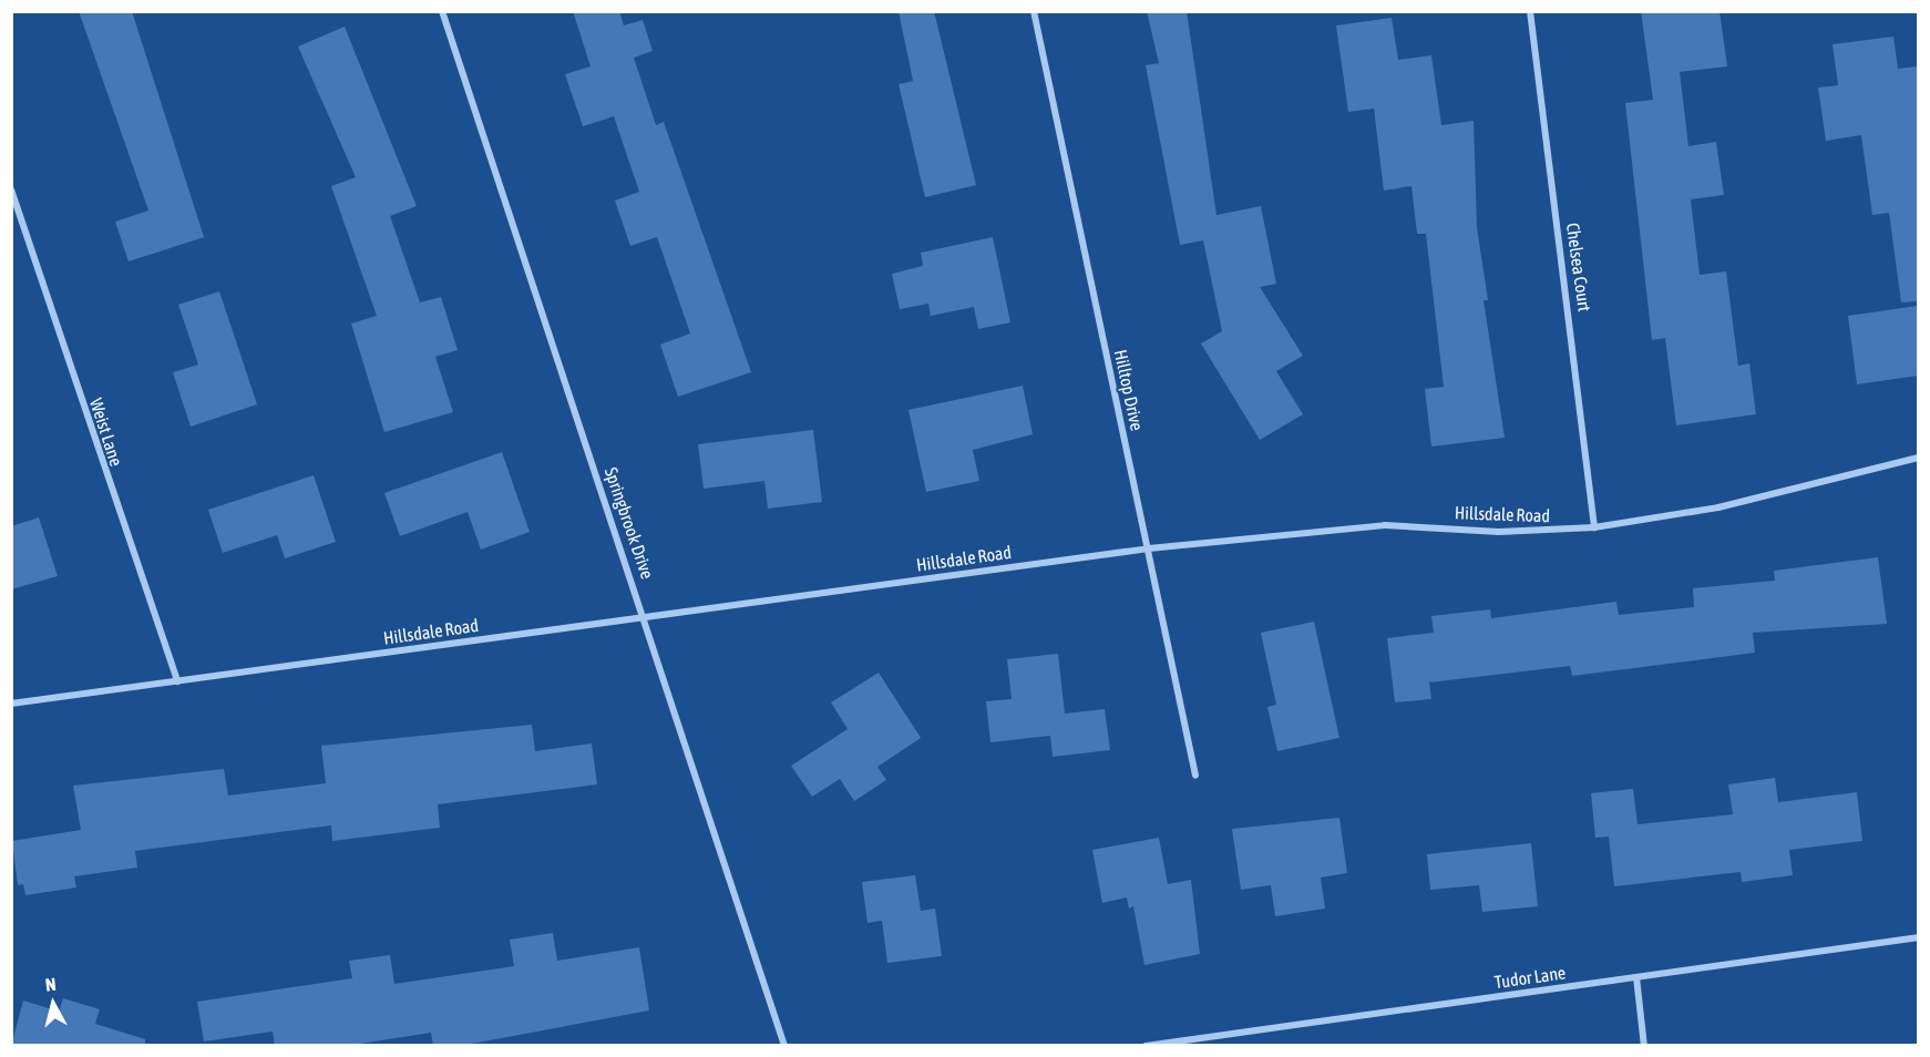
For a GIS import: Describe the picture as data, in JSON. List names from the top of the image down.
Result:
{
  "streets": {
    "street": [
      "Chelsea Court",
      "Hilltop Drive",
      "Weist Lane",
      "Hillsdale Road",
      "Springbrook Drive",
      "Tudor Lane"
    ]
  },
  "crossings": [
    ["Chelsea Court", "Hillsdale Road"],
    ["Hilltop Drive", "Hillsdale Road"],
    ["Weist Lane", "Hillsdale Road"],
    ["Hillsdale Road", "Springbrook Drive"]
  ],
  "north": "top"
}
